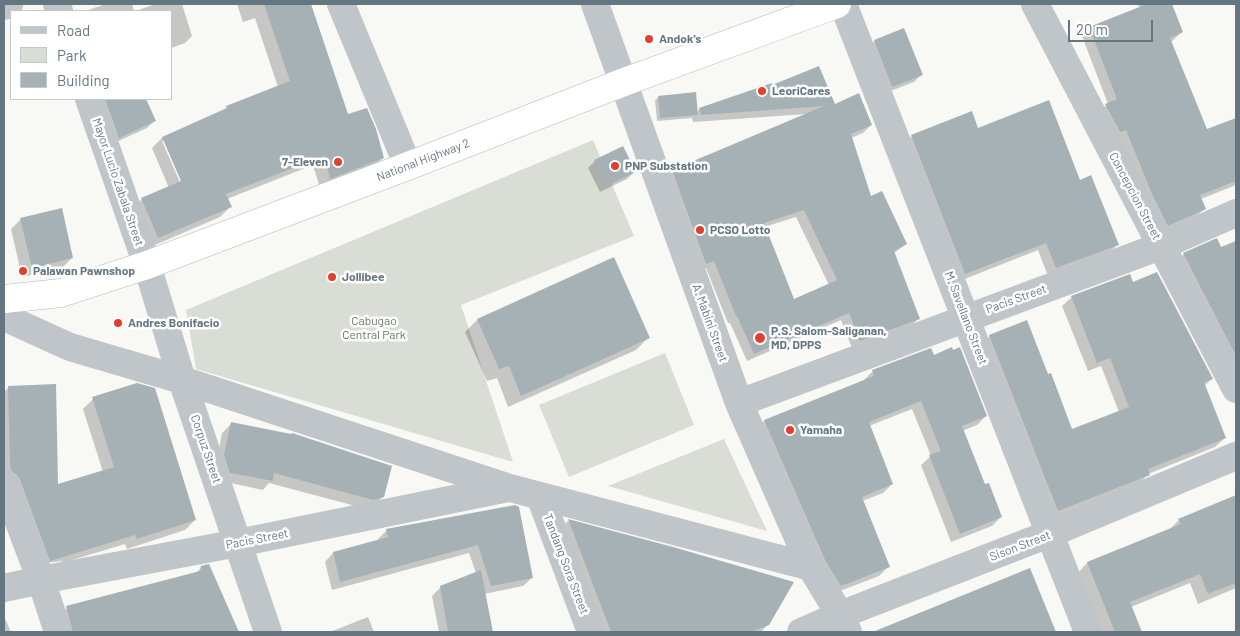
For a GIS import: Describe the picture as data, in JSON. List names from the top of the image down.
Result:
{
  "streets": {
    "highway": ["National Highway 2"],
    "street": [
      "Mayor Lucio Zabala Street",
      "Concepcion Street",
      "Pacis Street",
      "M. Savellano Street",
      "A. Mabini Street",
      "Corpuz Street",
      "Sison Street",
      "Tandang Sora Street"
    ]
  },
  "crossings": [
    ["National Highway 2", "Mayor Lucio Zabala Street"],
    ["National Highway 2", "A. Mabini Street"],
    ["National Highway 2", "Corpuz Street"],
    ["Mayor Lucio Zabala Street", "Corpuz Street"],
    ["Concepcion Street", "Pacis Street"],
    ["Pacis Street", "M. Savellano Street"],
    ["Pacis Street", "A. Mabini Street"],
    ["Pacis Street", "Corpuz Street"],
    ["M. Savellano Street", "Sison Street"],
    ["A. Mabini Street", "Sison Street"]
  ],
  "parks": ["Cabugao Central Park"],
  "places": [
    "Andok's",
    "LeoriCares",
    "7-Eleven",
    "PNP Substation",
    "PCSO Lotto",
    "Palawan Pawnshop",
    "Jollibee",
    "Andres Bonifacio",
    "P.S. Salom-Saliganan, MD, DPPS",
    "Yamaha"
  ],
  "legend": ["Road", "Park", "Building"],
  "scale_bar": "20 m"
}
